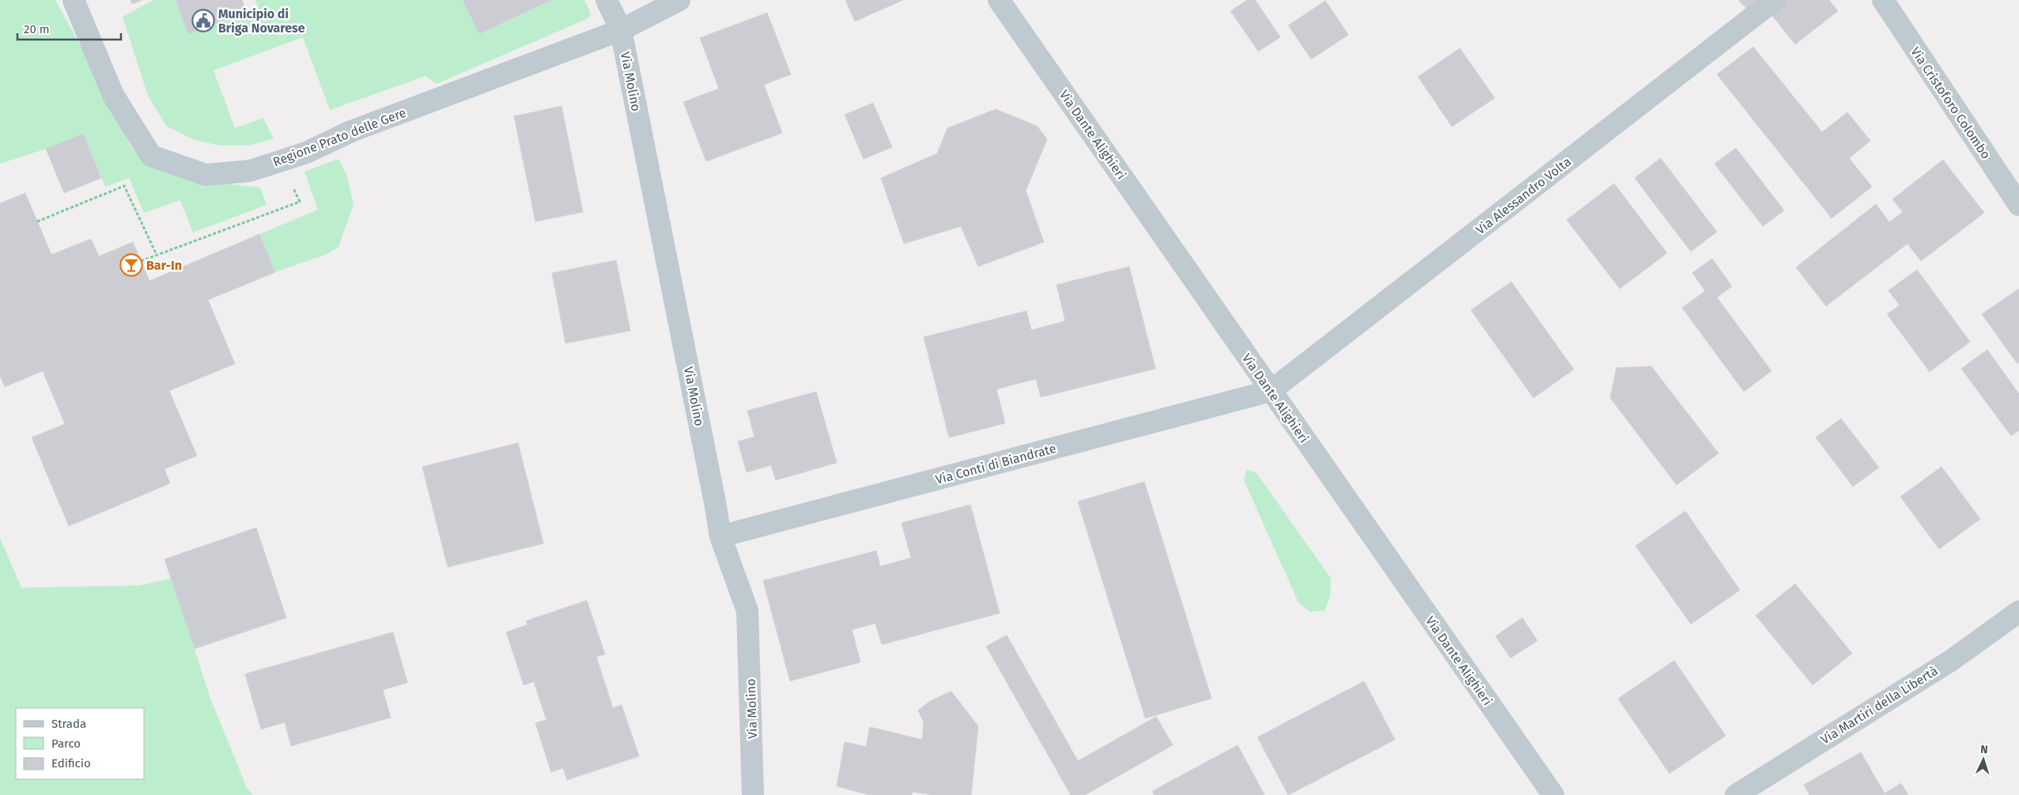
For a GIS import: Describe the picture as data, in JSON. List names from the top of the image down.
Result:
{
  "streets": {
    "street": [
      "Via Molino",
      "Via Cristoforo Colombo",
      "Via Dante Alighieri",
      "Regione Prato delle Gere",
      "Via Alessandro Volta",
      "Via Conti di Biandrate",
      "Via Martiri della Libertà"
    ]
  },
  "crossings": [
    ["Via Molino", "Regione Prato delle Gere"],
    ["Via Molino", "Via Conti di Biandrate"],
    ["Via Dante Alighieri", "Via Alessandro Volta"],
    ["Via Dante Alighieri", "Via Conti di Biandrate"],
    ["Via Alessandro Volta", "Via Conti di Biandrate"]
  ],
  "places": {
    "public building": ["Municipio di Briga Novarese"],
    "bar": ["Bar-In"]
  },
  "legend": ["Strada", "Parco", "Edificio"],
  "scale_bar": "20 m",
  "north": "top"
}
